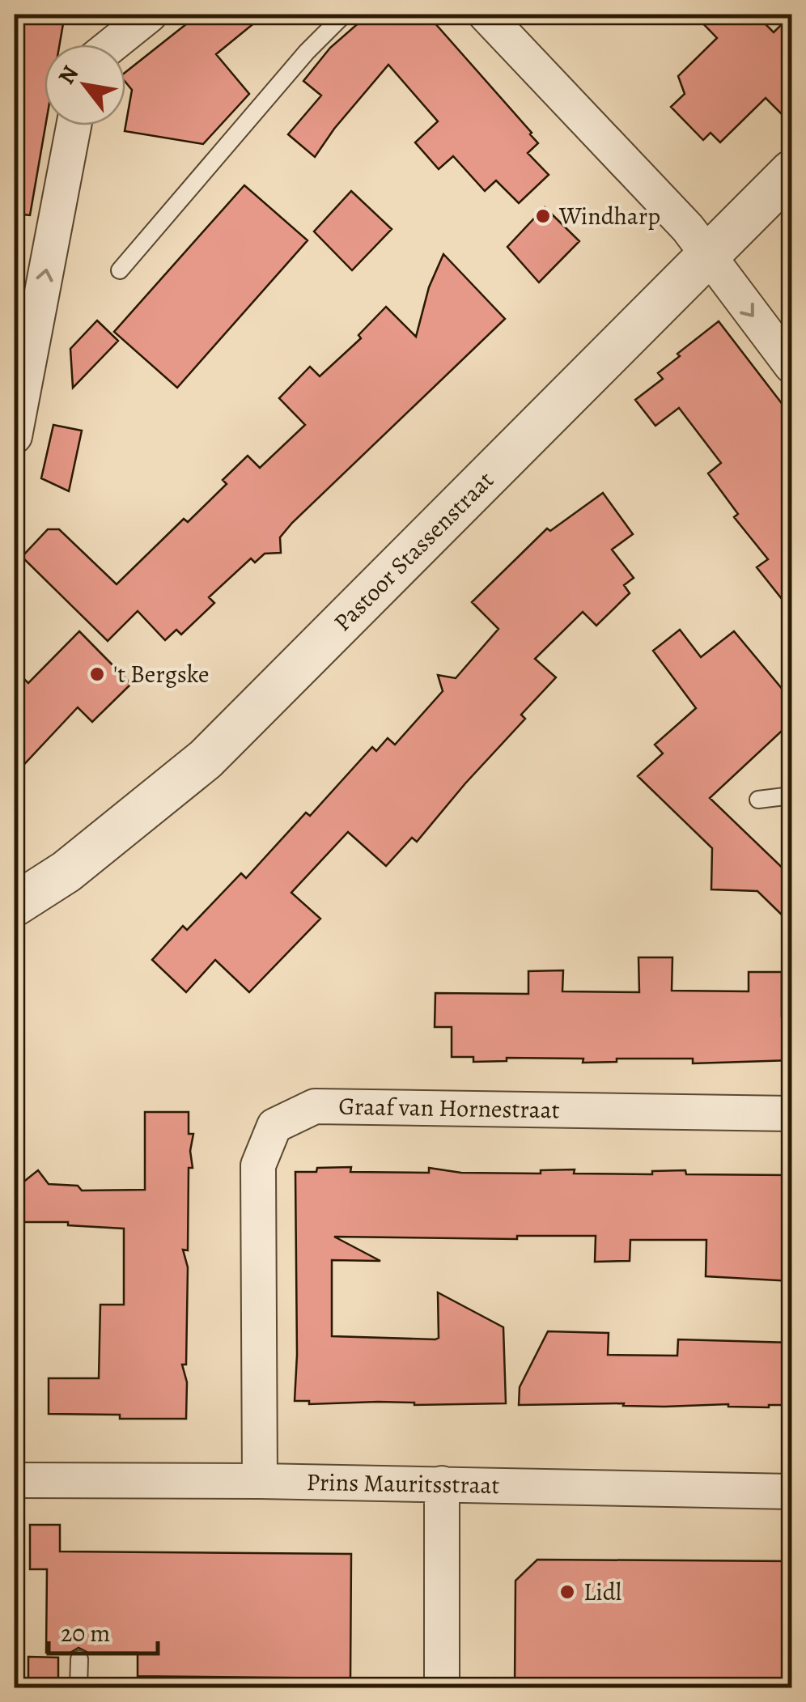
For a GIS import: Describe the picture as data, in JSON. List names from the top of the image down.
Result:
{
  "streets": {
    "street": ["Pastoor Stassenstraat", "Graaf van Hornestraat", "Prins Mauritsstraat"]
  },
  "crossings": [
    ["Graaf van Hornestraat", "Prins Mauritsstraat"]
  ],
  "places": ["Windharp", "'t Bergske", "Lidl"],
  "scale_bar": "20 m",
  "north": "top left"
}
